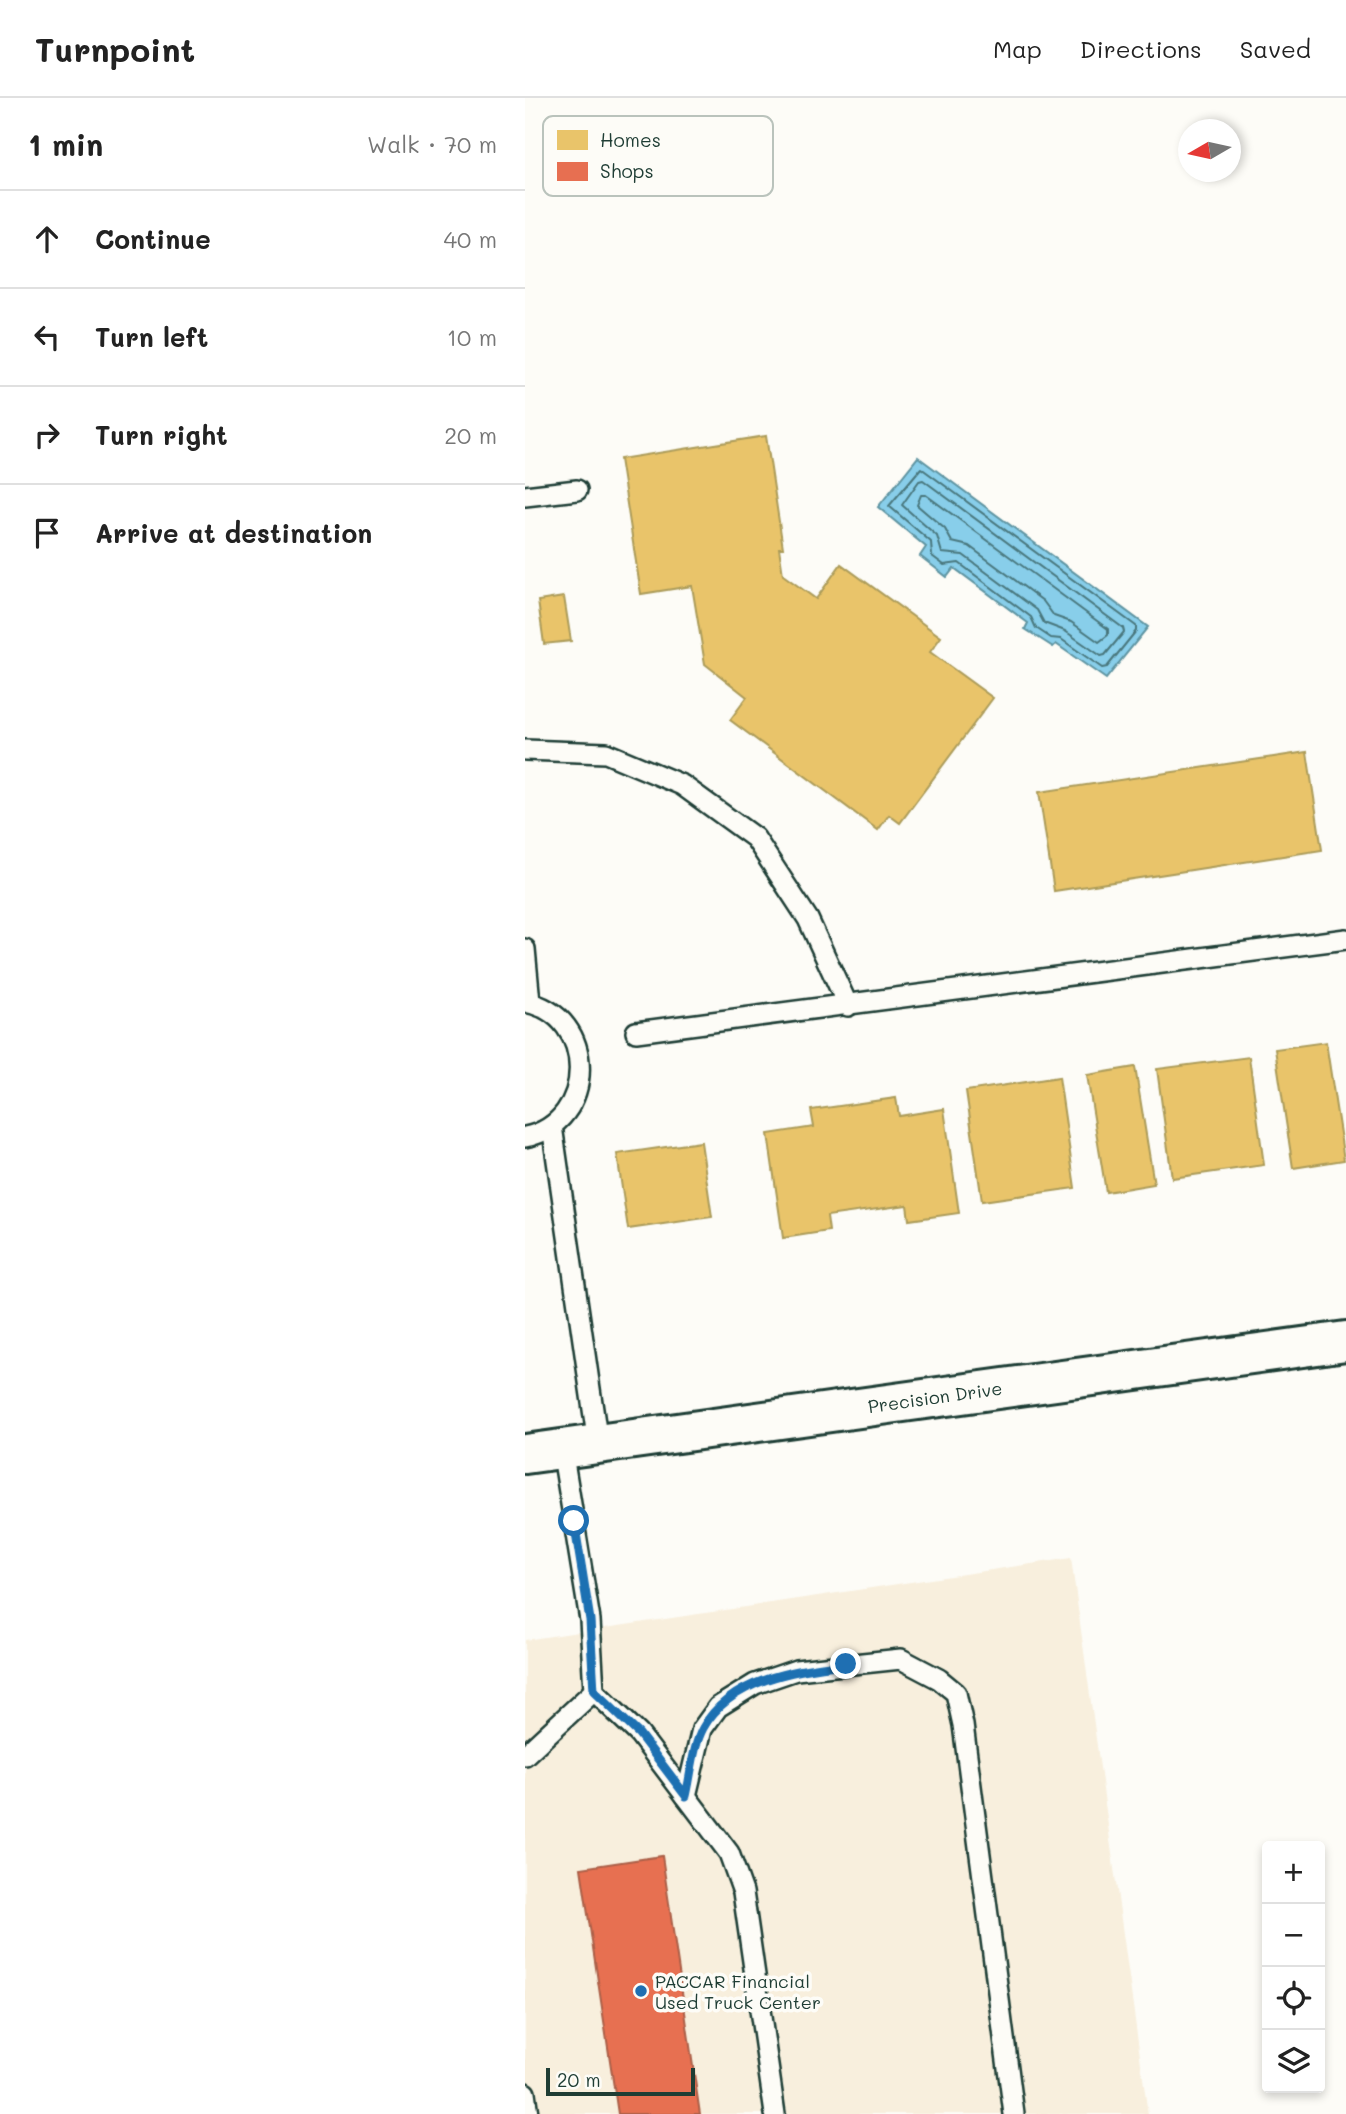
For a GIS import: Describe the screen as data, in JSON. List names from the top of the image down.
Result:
{
  "streets": {
    "street": ["Precision Drive"]
  },
  "places": ["PACCAR Financial Used Truck Center"],
  "legend": ["Homes", "Shops"],
  "scale_bar": "20 m",
  "north": "left",
  "page": {
    "header": "Turnpoint",
    "nav": ["Map", "Directions", "Saved"],
    "heading": ["1 min", "Walk · 70 m"],
    "list": [
      ["Continue", "40 m"],
      ["Turn left", "10 m"],
      ["Turn right", "20 m"],
      "Arrive at destination"
    ],
    "map_buttons": ["+", "−"],
    "scale": "20 m"
  }
}
